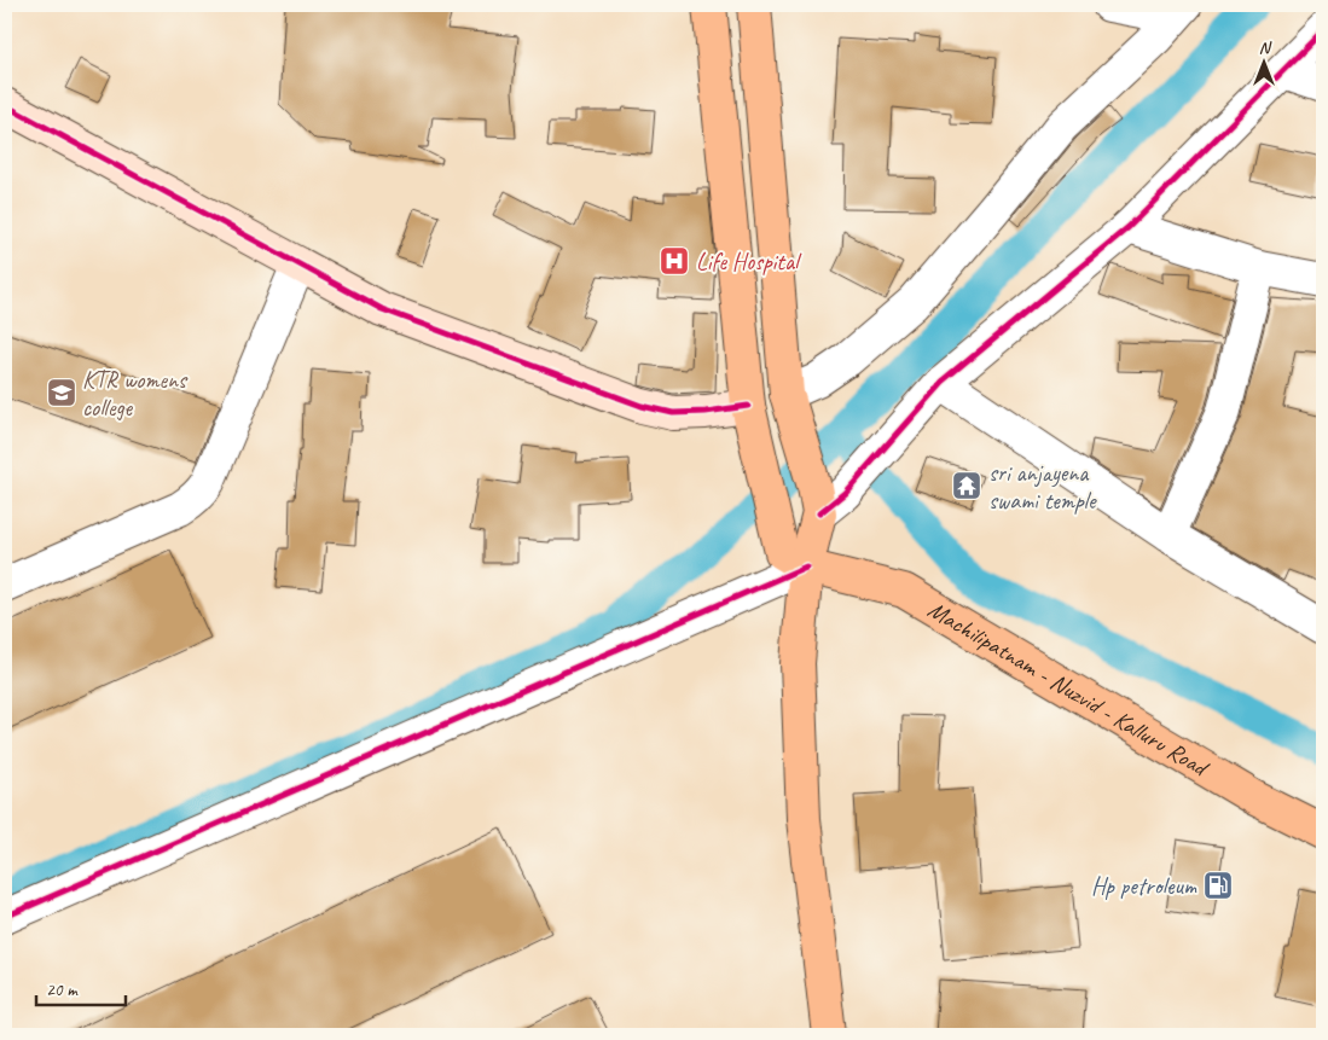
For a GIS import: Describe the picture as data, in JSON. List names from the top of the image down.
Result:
{
  "streets": {
    "highway": ["Machilipatnam - Nuzvid - Kalluru Road"]
  },
  "places": {
    "hospital": ["Life Hospital"],
    "school or university": ["KTR womens college"],
    "temple": ["sri anjayena swami temple"],
    "fuel station": ["Hp petroleum"]
  },
  "scale_bar": "20 m",
  "north": "top"
}
